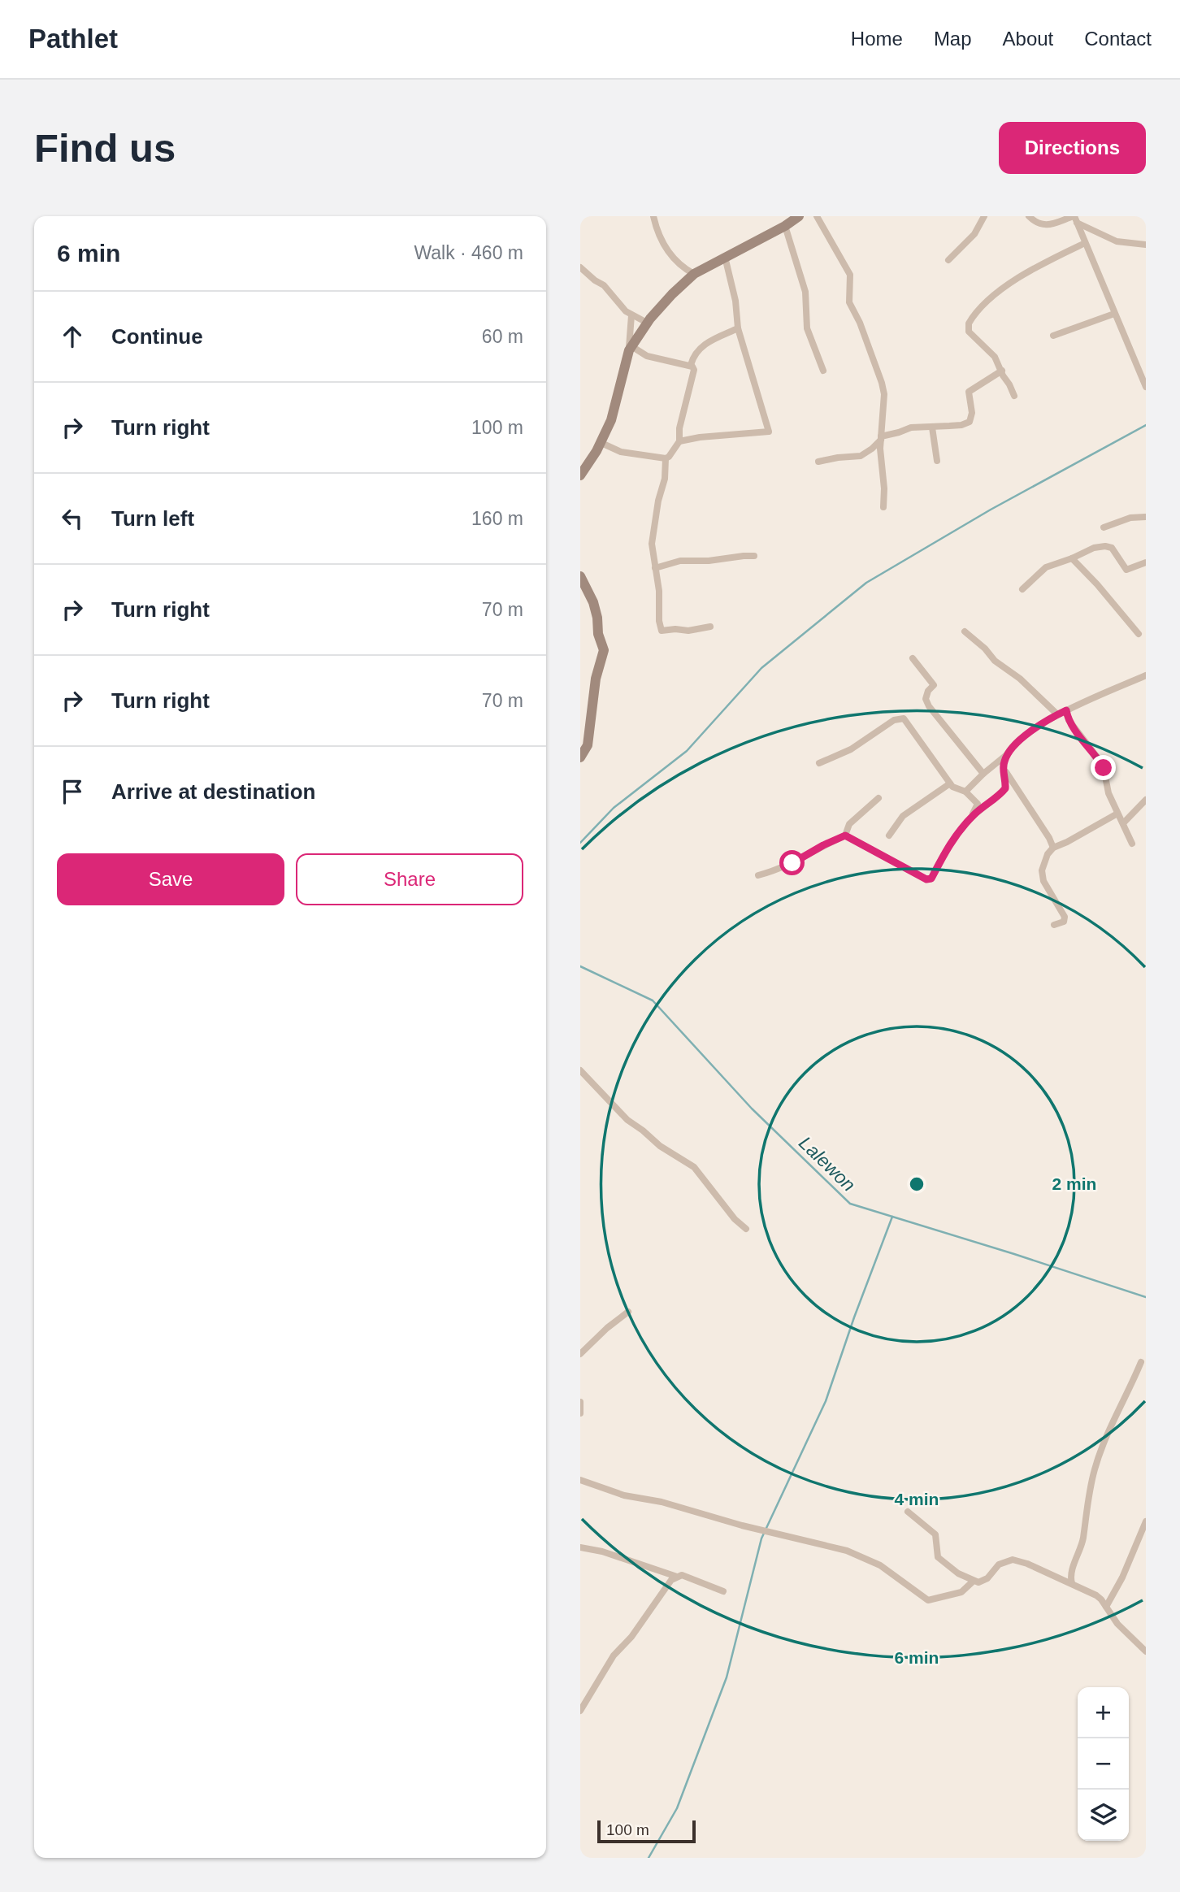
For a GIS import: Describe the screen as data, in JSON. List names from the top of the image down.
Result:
{
  "water": ["Lalewon"],
  "scale_bar": "100 m",
  "page": {
    "header": "Pathlet",
    "nav": [
      "Home",
      "Map",
      "About",
      "Contact"
    ],
    "buttons": [
      "Directions",
      ["Save", "Share"]
    ],
    "title": "Find us",
    "heading": ["6 min", "Walk · 460 m"],
    "list": [
      ["Continue", "60 m"],
      ["Turn right", "100 m"],
      ["Turn left", "160 m"],
      ["Turn right", "70 m"],
      ["Turn right", "70 m"],
      "Arrive at destination"
    ],
    "map_buttons": ["+", "−"],
    "scale": "100 m"
  },
  "rings": ["2 min", "4 min", "6 min"]
}
